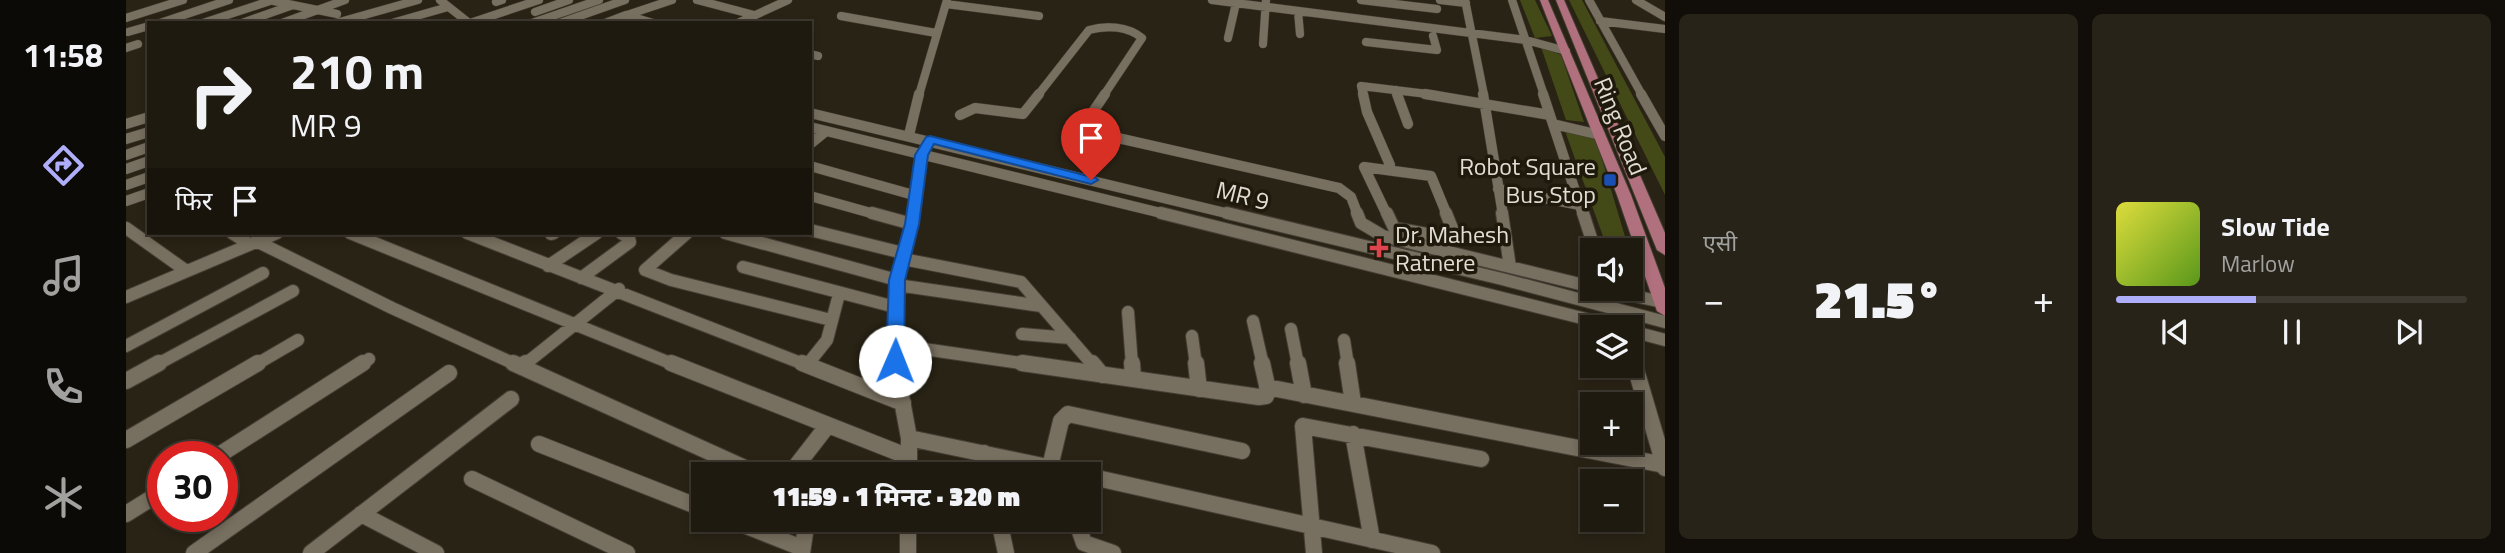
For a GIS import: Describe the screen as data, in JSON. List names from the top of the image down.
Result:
{
  "streets": {
    "main road": ["Ring Road"],
    "street": ["MR 9"]
  },
  "places": {
    "transit": ["Robot Square Bus Stop"],
    "health": ["Dr. Mahesh Ratnere"]
  },
  "page": {
    "tabs": "11:58",
    "tile": "एसी",
    "turn": ["210 m", "MR 9"],
    "then": "फिर",
    "song": ["Slow Tide", "Marlow"],
    "map_buttons": ["+", "−"],
    "heat": ["−", "21.5°", "+"],
    "limit": "30",
    "trip": "11:59 · 1 मिनट · 320 m"
  }
}
